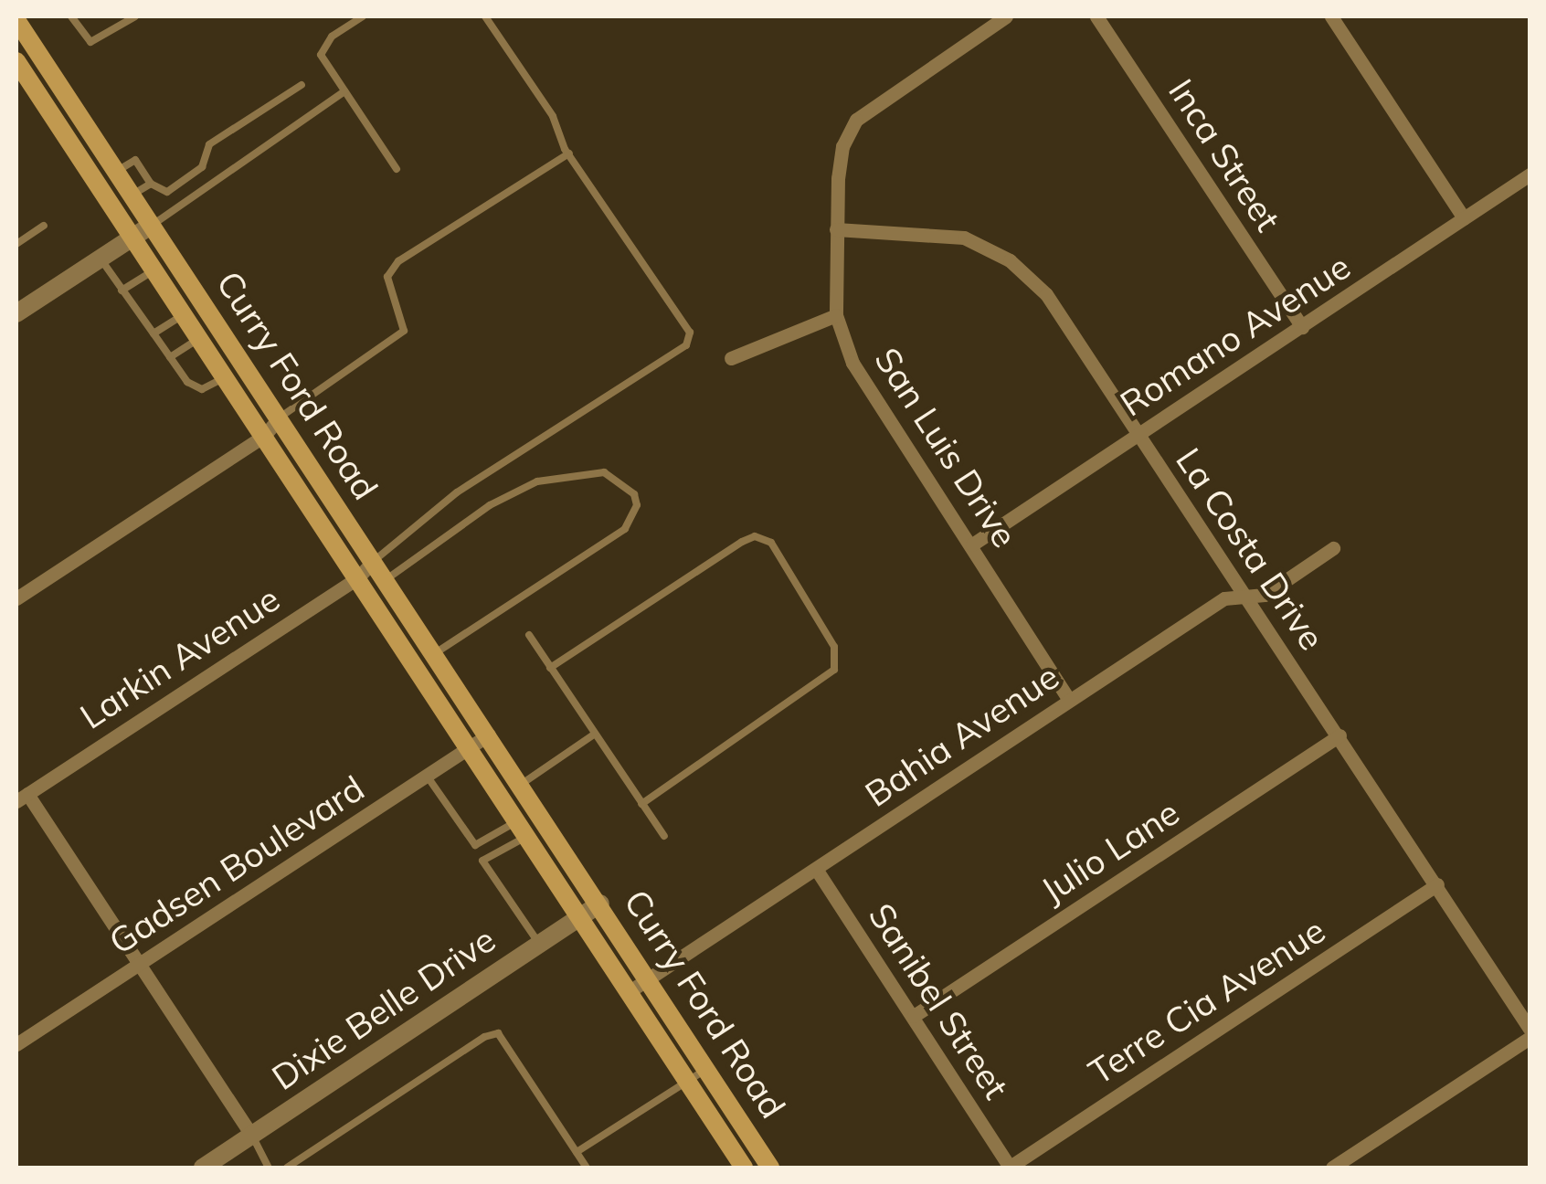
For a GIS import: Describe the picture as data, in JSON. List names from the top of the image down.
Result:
{
  "streets": {
    "main road": ["Curry Ford Road"],
    "street": [
      "Inca Street",
      "Romano Avenue",
      "San Luis Drive",
      "La Costa Drive",
      "Larkin Avenue",
      "Bahia Avenue",
      "Julio Lane",
      "Gadsen Boulevard",
      "Sanibel Street",
      "Terre Cia Avenue",
      "Dixie Belle Drive"
    ]
  },
  "crossings": [
    ["Inca Street", "Romano Avenue"],
    ["Romano Avenue", "San Luis Drive"],
    ["Romano Avenue", "La Costa Drive"],
    ["Curry Ford Road", "Larkin Avenue"],
    ["Curry Ford Road", "Bahia Avenue"],
    ["Curry Ford Road", "Gadsen Boulevard"],
    ["Curry Ford Road", "Dixie Belle Drive"],
    ["San Luis Drive", "La Costa Drive"],
    ["San Luis Drive", "Bahia Avenue"],
    ["La Costa Drive", "Bahia Avenue"],
    ["La Costa Drive", "Julio Lane"],
    ["La Costa Drive", "Terre Cia Avenue"],
    ["Bahia Avenue", "Sanibel Street"],
    ["Julio Lane", "Sanibel Street"],
    ["Sanibel Street", "Terre Cia Avenue"]
  ]
}
